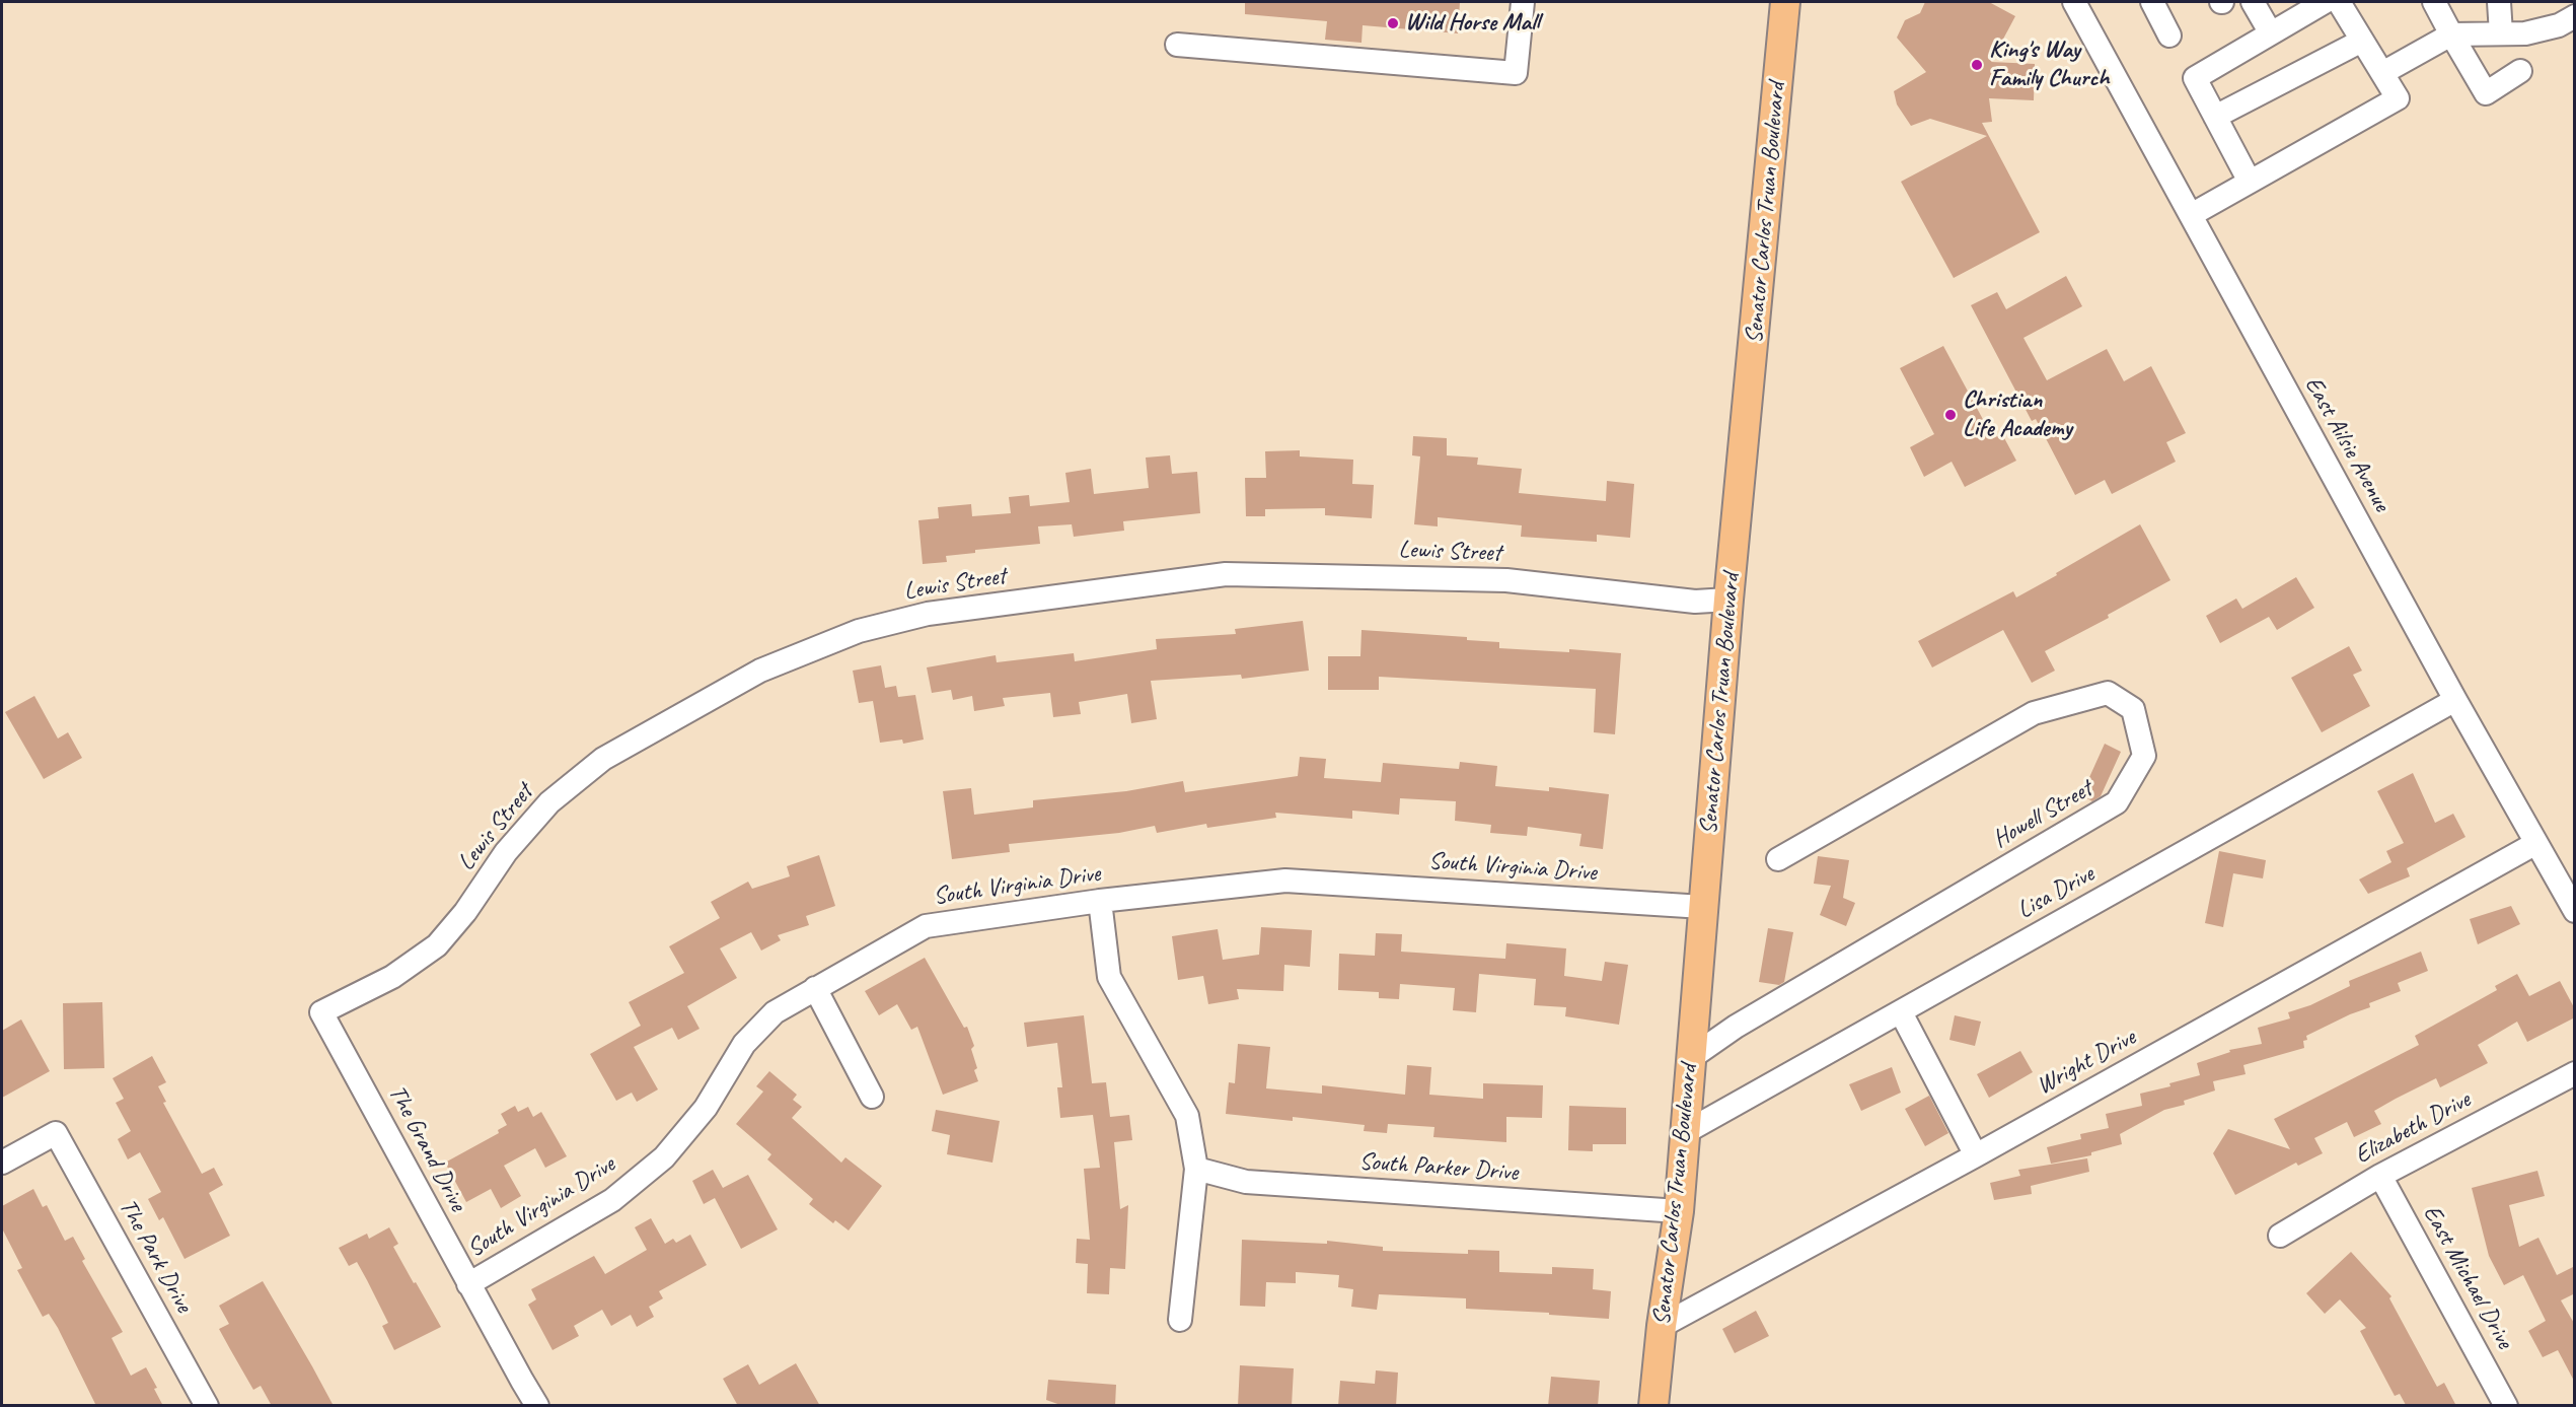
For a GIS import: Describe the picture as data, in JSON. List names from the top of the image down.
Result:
{
  "streets": {
    "main road": ["Senator Carlos Truan Boulevard"],
    "street": [
      "East Ailsie Avenue",
      "Lewis Street",
      "Howell Street",
      "South Virginia Drive",
      "Lisa Drive",
      "Wright Drive",
      "Elizabeth Drive",
      "The Grand Drive",
      "South Parker Drive",
      "The Park Drive",
      "East Michael Drive"
    ]
  },
  "crossings": [
    ["Senator Carlos Truan Boulevard", "Lewis Street"],
    ["Senator Carlos Truan Boulevard", "Howell Street"],
    ["Senator Carlos Truan Boulevard", "South Virginia Drive"],
    ["Senator Carlos Truan Boulevard", "Lisa Drive"],
    ["Senator Carlos Truan Boulevard", "Wright Drive"],
    ["Senator Carlos Truan Boulevard", "South Parker Drive"],
    ["East Ailsie Avenue", "Lisa Drive"],
    ["East Ailsie Avenue", "Wright Drive"],
    ["Lewis Street", "The Grand Drive"],
    ["South Virginia Drive", "The Grand Drive"],
    ["Elizabeth Drive", "East Michael Drive"]
  ],
  "places": ["Wild Horse Mall", "King's Way Family Church", "Christian Life Academy"]
}
